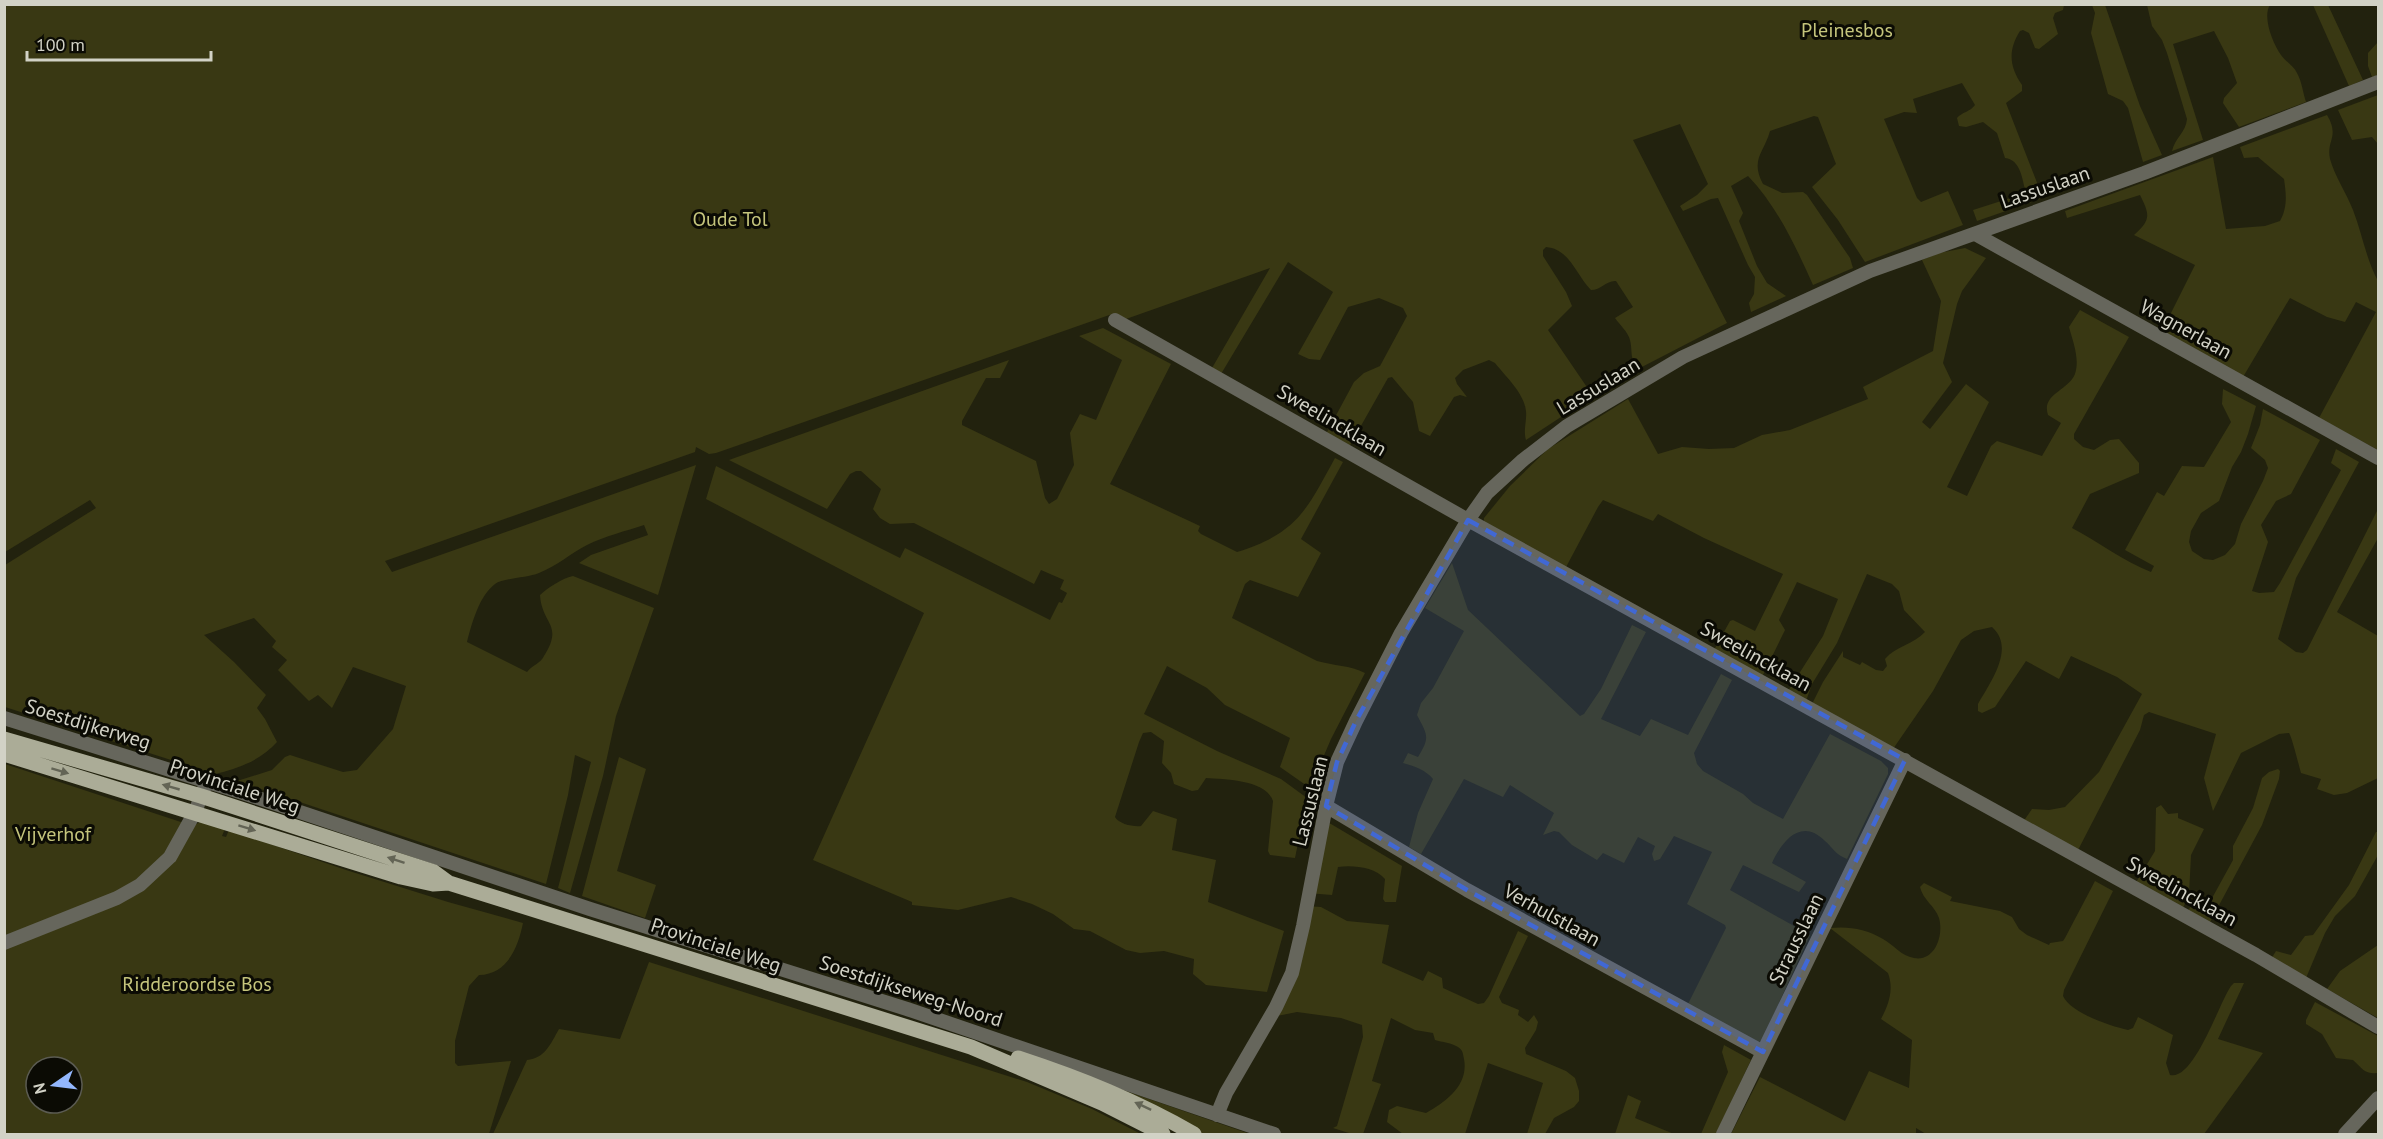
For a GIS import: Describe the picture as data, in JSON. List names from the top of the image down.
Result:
{
  "streets": {
    "main road": ["Provinciale Weg"],
    "street": [
      "Lassuslaan",
      "Wagnerlaan",
      "Sweelincklaan",
      "Soestdijkerweg",
      "Verhulstlaan",
      "Strausslaan",
      "Soestdijkseweg-Noord"
    ]
  },
  "crossings": [
    ["Lassuslaan", "Wagnerlaan"],
    ["Lassuslaan", "Sweelincklaan"],
    ["Lassuslaan", "Verhulstlaan"],
    ["Lassuslaan", "Soestdijkseweg-Noord"],
    ["Sweelincklaan", "Strausslaan"],
    ["Soestdijkerweg", "Soestdijkseweg-Noord"],
    ["Verhulstlaan", "Strausslaan"]
  ],
  "parks": [
    "Pleinesbos",
    "Oude Tol",
    "Vijverhof",
    "Ridderoordse Bos"
  ],
  "scale_bar": "100 m",
  "north": "left"
}
